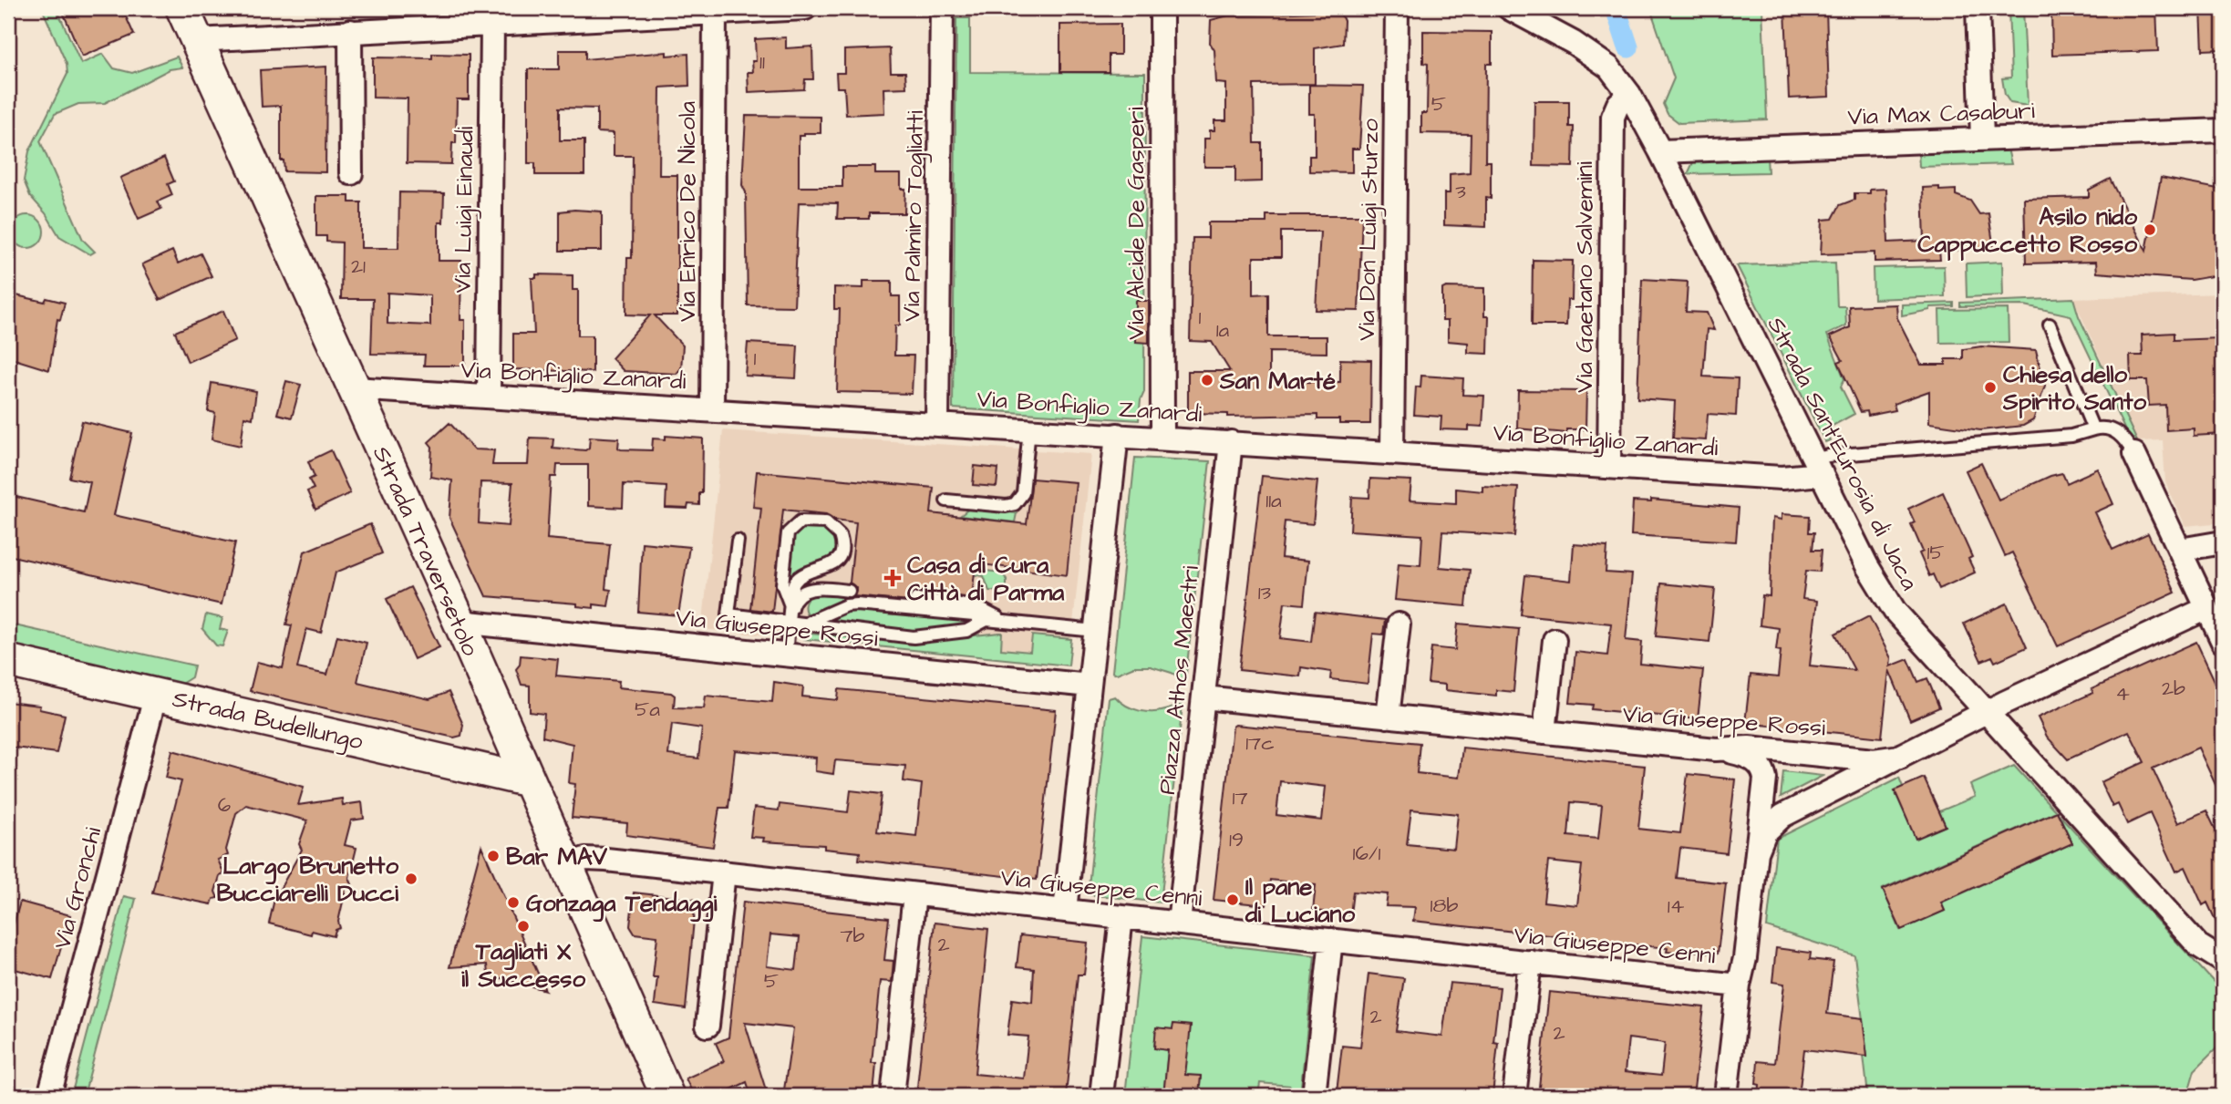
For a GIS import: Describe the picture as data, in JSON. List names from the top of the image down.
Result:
{
  "streets": {
    "main road": ["Strada Traversetolo", "Strada Budellungo"],
    "street": [
      "Via Max Casaburi",
      "Via Luigi Einaudi",
      "Via Enrico De Nicola",
      "Via Palmiro Togliatti",
      "Via Alcide De Gasperi",
      "Via Don Luigi Sturzo",
      "Via Gaetano Salvemini",
      "Via Bonfiglio Zanardi",
      "Strada Sant'Eurosia di Jaca",
      "Via Giuseppe Rossi",
      "Piazza Athos Maestri",
      "Via Giuseppe Cenni",
      "Via Gronchi"
    ]
  },
  "crossings": [
    ["Via Max Casaburi", "Strada Sant'Eurosia di Jaca"],
    ["Via Luigi Einaudi", "Via Bonfiglio Zanardi"],
    ["Via Enrico De Nicola", "Via Bonfiglio Zanardi"],
    ["Via Palmiro Togliatti", "Via Bonfiglio Zanardi"],
    ["Via Alcide De Gasperi", "Via Bonfiglio Zanardi"],
    ["Via Don Luigi Sturzo", "Via Bonfiglio Zanardi"],
    ["Via Gaetano Salvemini", "Via Bonfiglio Zanardi"],
    ["Via Gaetano Salvemini", "Strada Sant'Eurosia di Jaca"],
    ["Via Bonfiglio Zanardi", "Strada Sant'Eurosia di Jaca"],
    ["Via Bonfiglio Zanardi", "Strada Traversetolo"],
    ["Via Bonfiglio Zanardi", "Piazza Athos Maestri"],
    ["Strada Sant'Eurosia di Jaca", "Via Giuseppe Rossi"],
    ["Strada Traversetolo", "Via Giuseppe Rossi"],
    ["Strada Traversetolo", "Strada Budellungo"],
    ["Strada Traversetolo", "Via Giuseppe Cenni"],
    ["Via Giuseppe Rossi", "Piazza Athos Maestri"],
    ["Piazza Athos Maestri", "Via Giuseppe Cenni"],
    ["Strada Budellungo", "Via Gronchi"]
  ],
  "places": {
    "other": [
      "Asilo nido Cappuccetto Rosso",
      "San Marté",
      "Chiesa dello Spirito Santo",
      "Bar MAV",
      "Largo Brunetto Bucciarelli Ducci",
      "Il pane di Luciano",
      "Gonzaga Tendaggi",
      "Tagliati X il Successo"
    ],
    "health": ["Casa di Cura Città di Parma"]
  },
  "house_numbers": [
    "11",
    "5",
    "3",
    "21",
    "1",
    "1a",
    "1",
    "11a",
    "15",
    "13",
    "2b",
    "4",
    "5a",
    "17c",
    "17",
    "6",
    "19",
    "16/1",
    "18b",
    "14",
    "7b",
    "2",
    "5",
    "2",
    "2"
  ]
}
